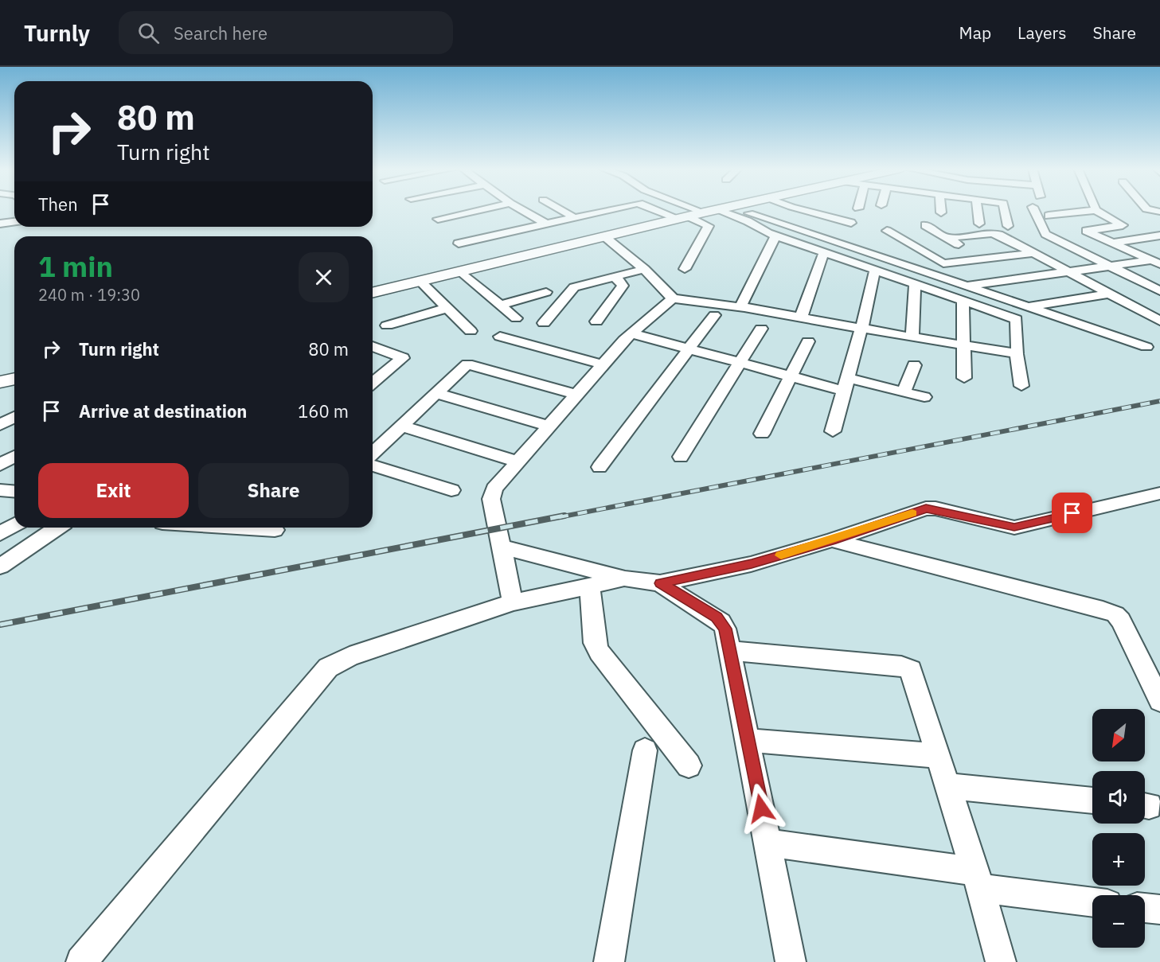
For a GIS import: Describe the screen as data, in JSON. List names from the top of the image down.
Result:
{
  "north": "bottom left",
  "page": {
    "header": "Turnly",
    "search": "Search here",
    "nav": ["Map", "Layers", "Share"],
    "turn": ["80 m", "Turn right"],
    "then": "Then",
    "heading": ["1 min", "240 m · 19:30"],
    "list": [
      {
        "name": "Turn right",
        "value": "80 m"
      },
      {
        "name": "Arrive at destination",
        "value": "160 m"
      }
    ],
    "buttons": ["Exit", "Share"],
    "map_buttons": ["+", "−"]
  }
}
